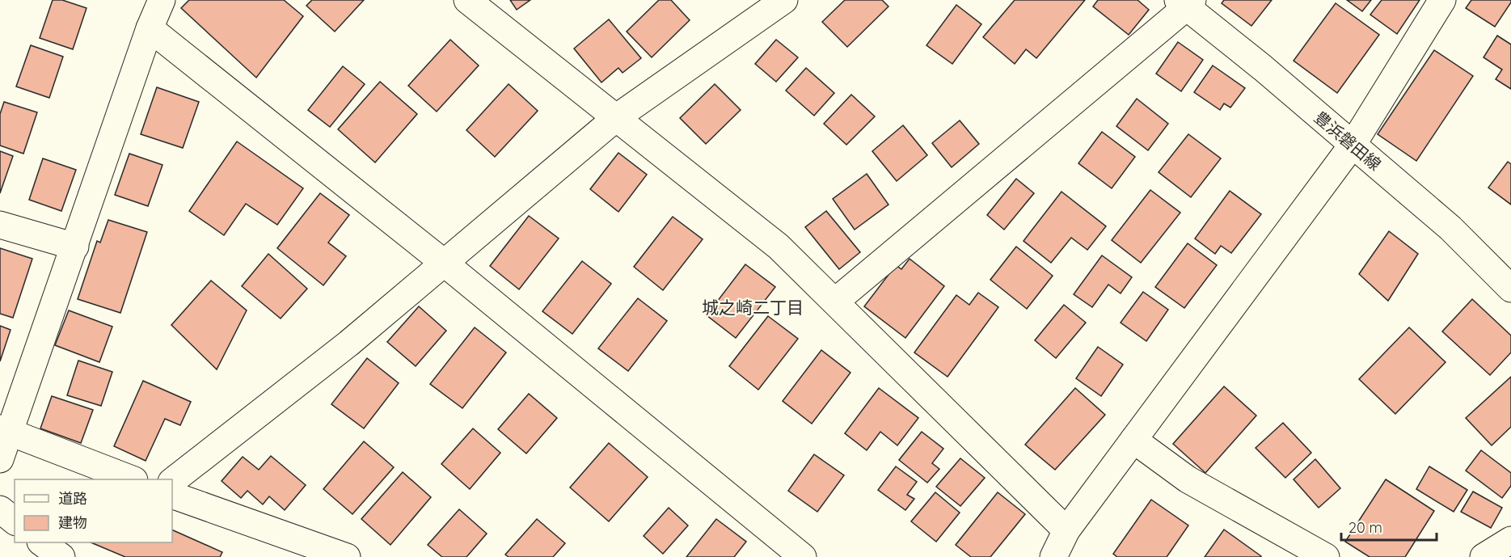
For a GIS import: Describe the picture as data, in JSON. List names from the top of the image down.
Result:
{
  "streets": {
    "street": ["豊浜磐田線"]
  },
  "districts": ["城之崎二丁目"],
  "legend": ["道路", "建物"],
  "scale_bar": "20 m"
}
